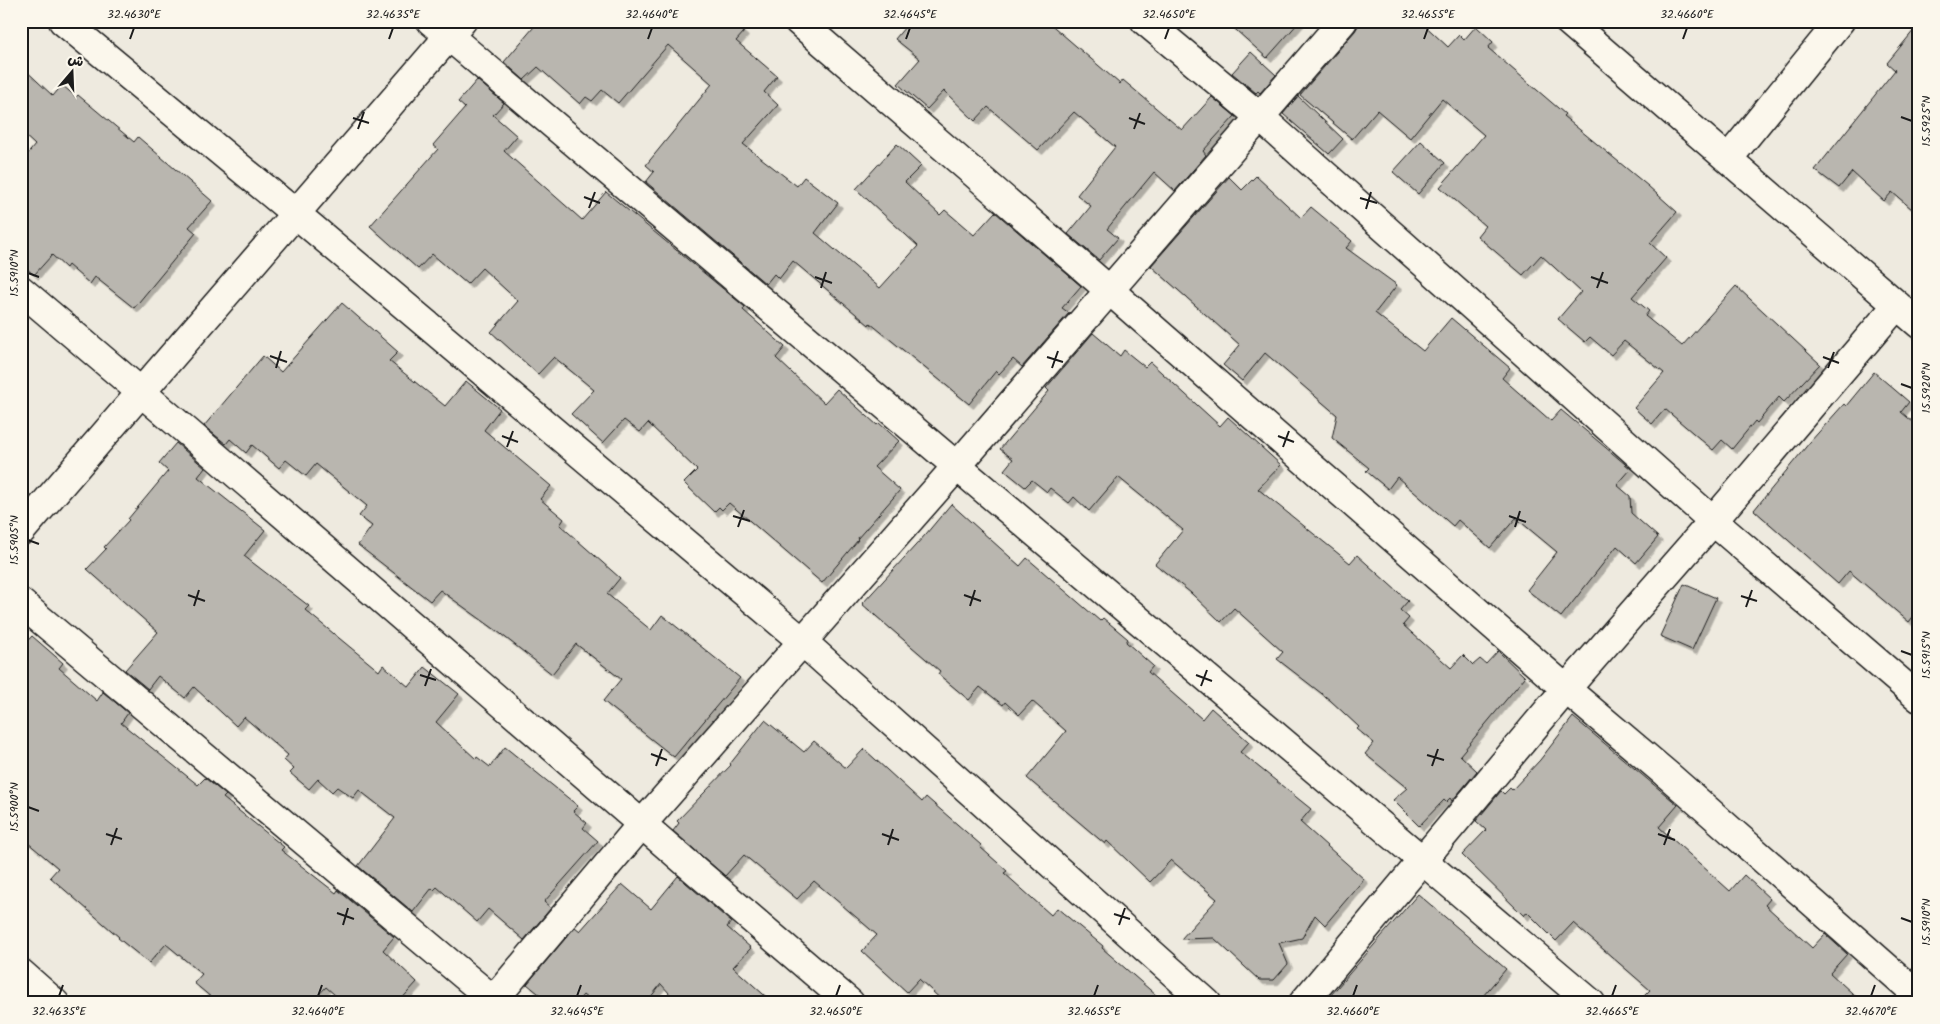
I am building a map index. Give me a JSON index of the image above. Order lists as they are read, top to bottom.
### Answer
{
  "north": "top",
  "coordinates": [
    "32.4630°E",
    "32.4635°E",
    "32.4640°E",
    "32.4645°E",
    "32.4650°E",
    "32.4655°E",
    "32.4660°E",
    "15.5925°N",
    "15.5910°N",
    "15.5920°N",
    "15.5905°N",
    "15.5915°N",
    "15.5900°N",
    "32.4665°E",
    "32.4670°E"
  ]
}
